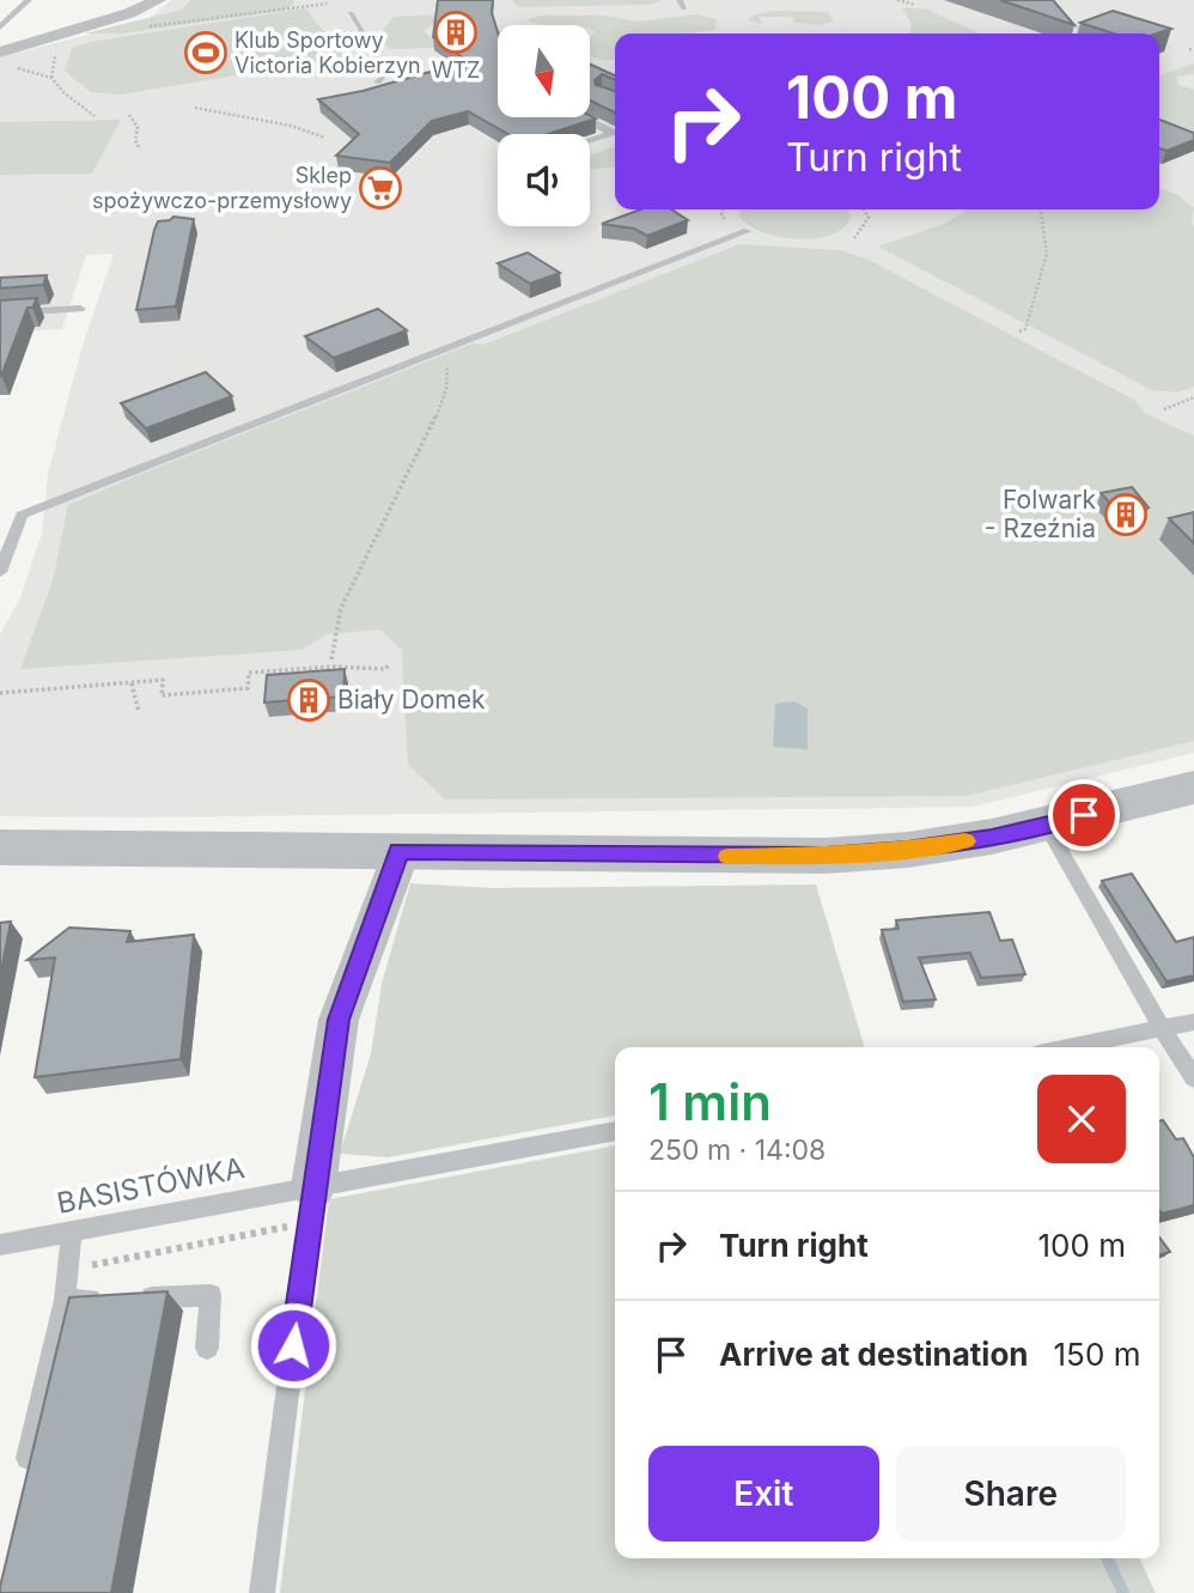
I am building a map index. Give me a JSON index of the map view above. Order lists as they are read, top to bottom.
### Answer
{
  "streets": {
    "lane": ["BASISTÓWKA"]
  },
  "places": {
    "building": ["WTZ", "Folwark - Rzeźnia", "Biały Domek"],
    "sports": ["Klub Sportowy Victoria Kobierzyn"],
    "supermarket": ["Sklep spożywczo-przemysłowy"]
  },
  "north": "bottom",
  "page": {
    "turn": ["100 m", "Turn right"],
    "heading": ["1 min", "250 m · 14:08"],
    "list": [
      {
        "name": "Turn right",
        "value": "100 m"
      },
      {
        "name": "Arrive at destination",
        "value": "150 m"
      }
    ],
    "buttons": ["Exit", "Share"]
  }
}
